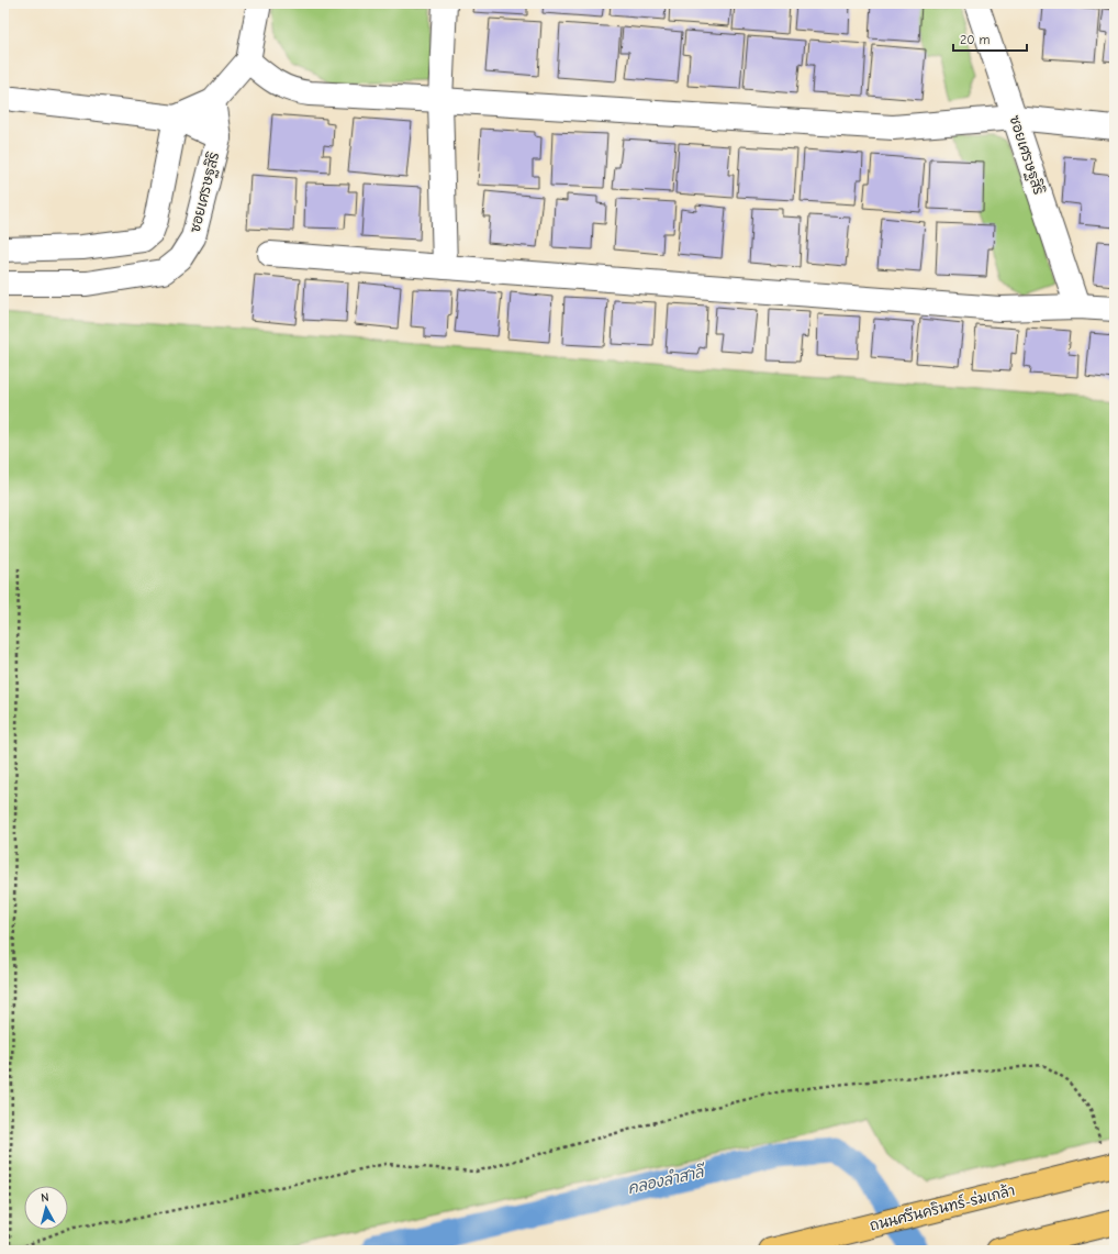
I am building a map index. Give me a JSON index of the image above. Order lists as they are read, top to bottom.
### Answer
{
  "streets": {
    "main road": ["ถนนศรีนครินทร์-ร่มเกล้า"],
    "street": ["ซอยเศรษฐสิริ"]
  },
  "water": ["คลองลำสาลี"],
  "scale_bar": "20 m",
  "north": "top"
}
